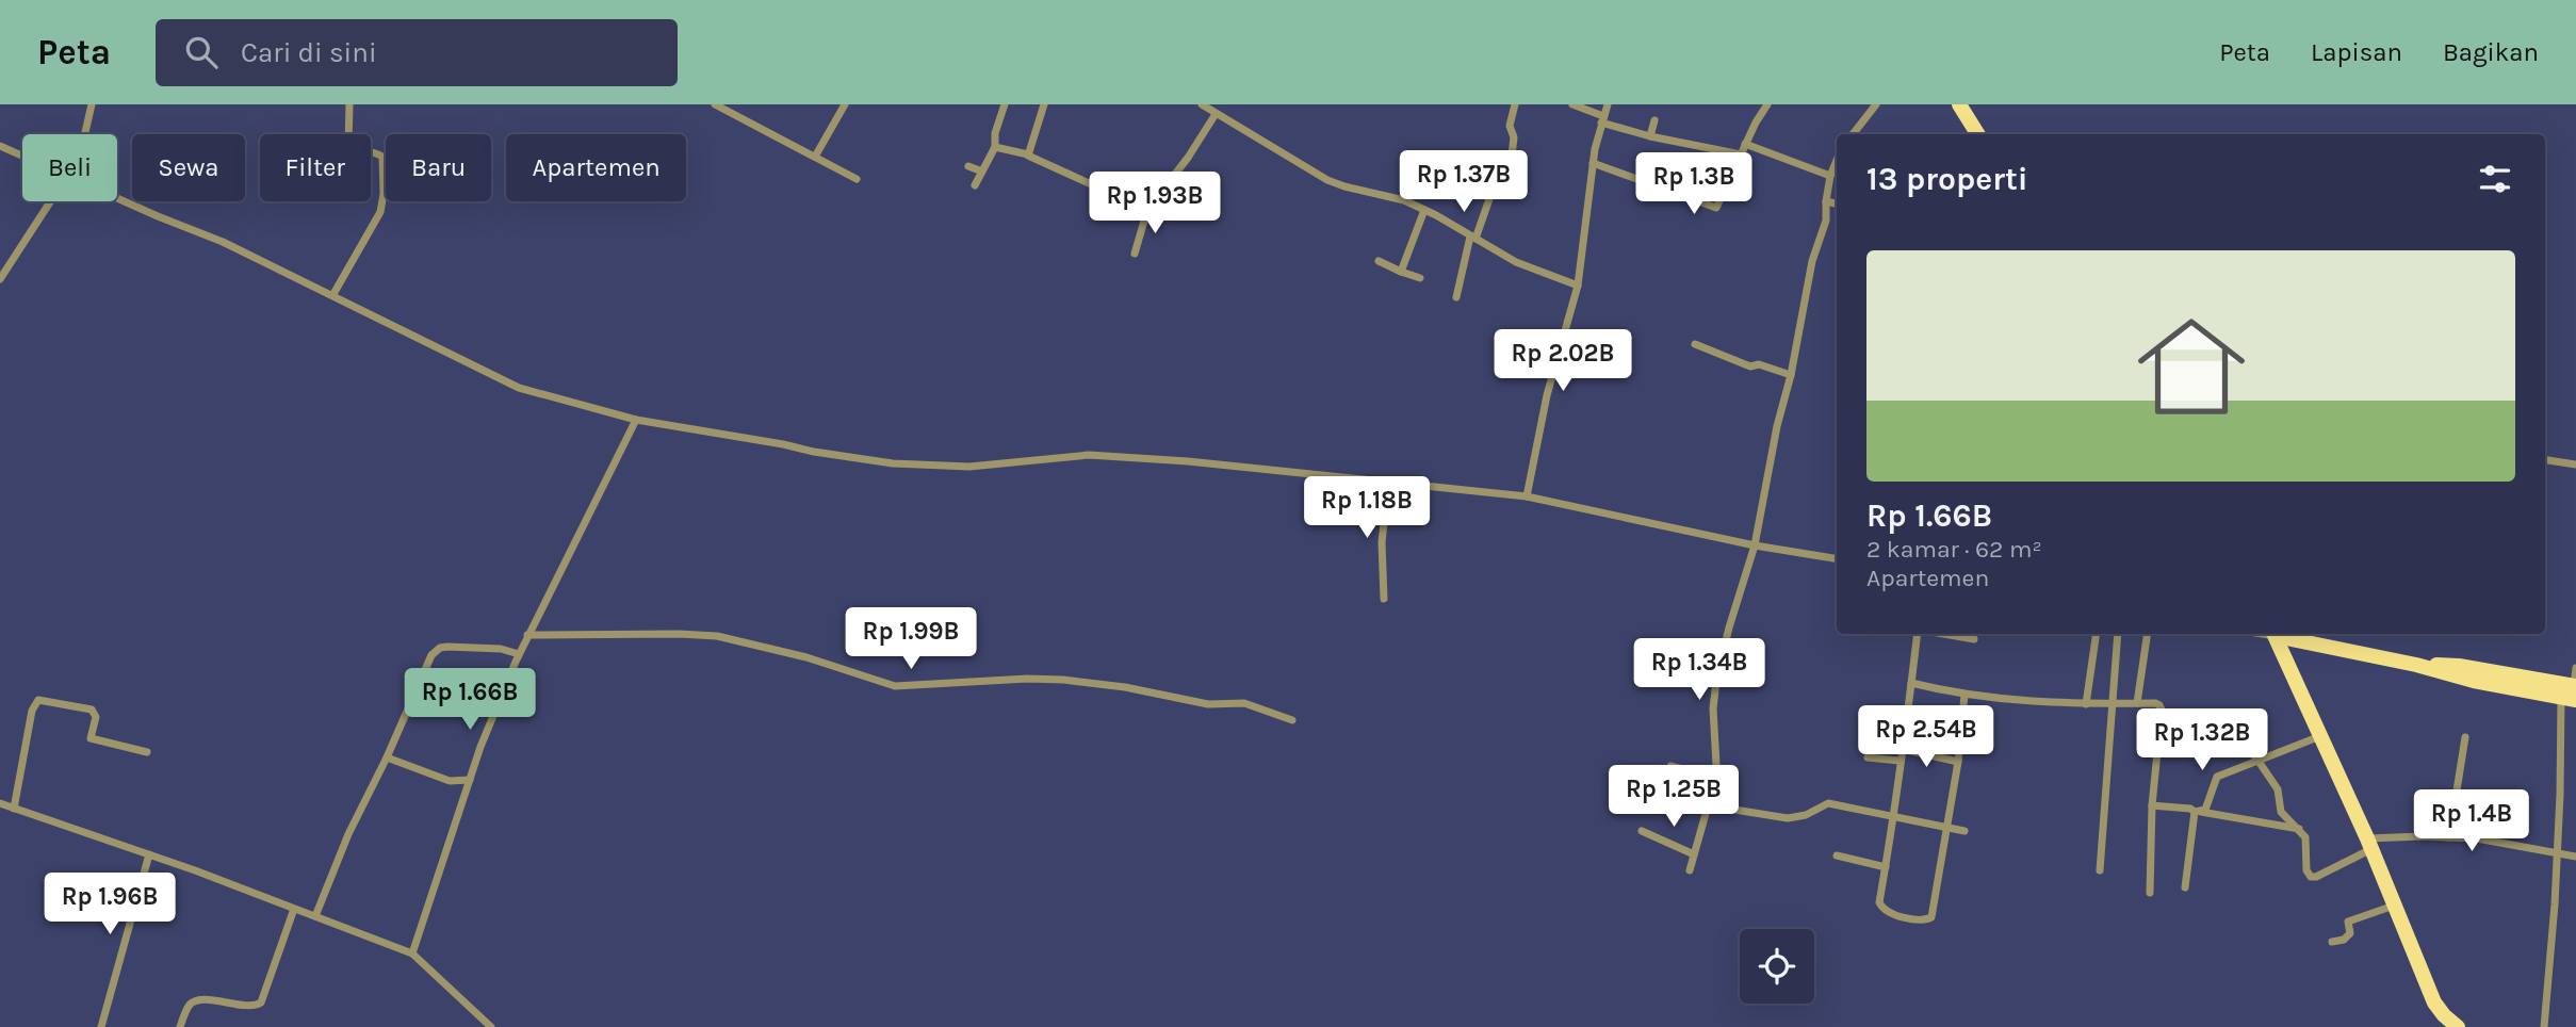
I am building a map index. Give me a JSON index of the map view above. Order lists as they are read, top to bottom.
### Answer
{
  "page": {
    "header": "Peta",
    "search": "Cari di sini",
    "nav": ["Peta", "Lapisan", "Bagikan"],
    "chip": [
      "Beli",
      "Sewa",
      "Filter",
      "Baru",
      "Apartemen"
    ],
    "heading": "13 properti",
    "price": [
      "Rp 1.37B",
      "Rp 1.3B",
      "Rp 1.93B",
      "Rp 2.02B",
      "Rp 1.18B",
      "Rp 1.99B",
      "Rp 1.34B",
      "Rp 1.66B",
      "Rp 2.54B",
      "Rp 1.32B",
      "Rp 1.25B",
      "Rp 1.4B",
      "Rp 1.96B"
    ],
    "list": [
      {
        "name": "Rp 1.66B",
        "note": "2 kamar · 62 m² · Apartemen"
      }
    ]
  }
}
